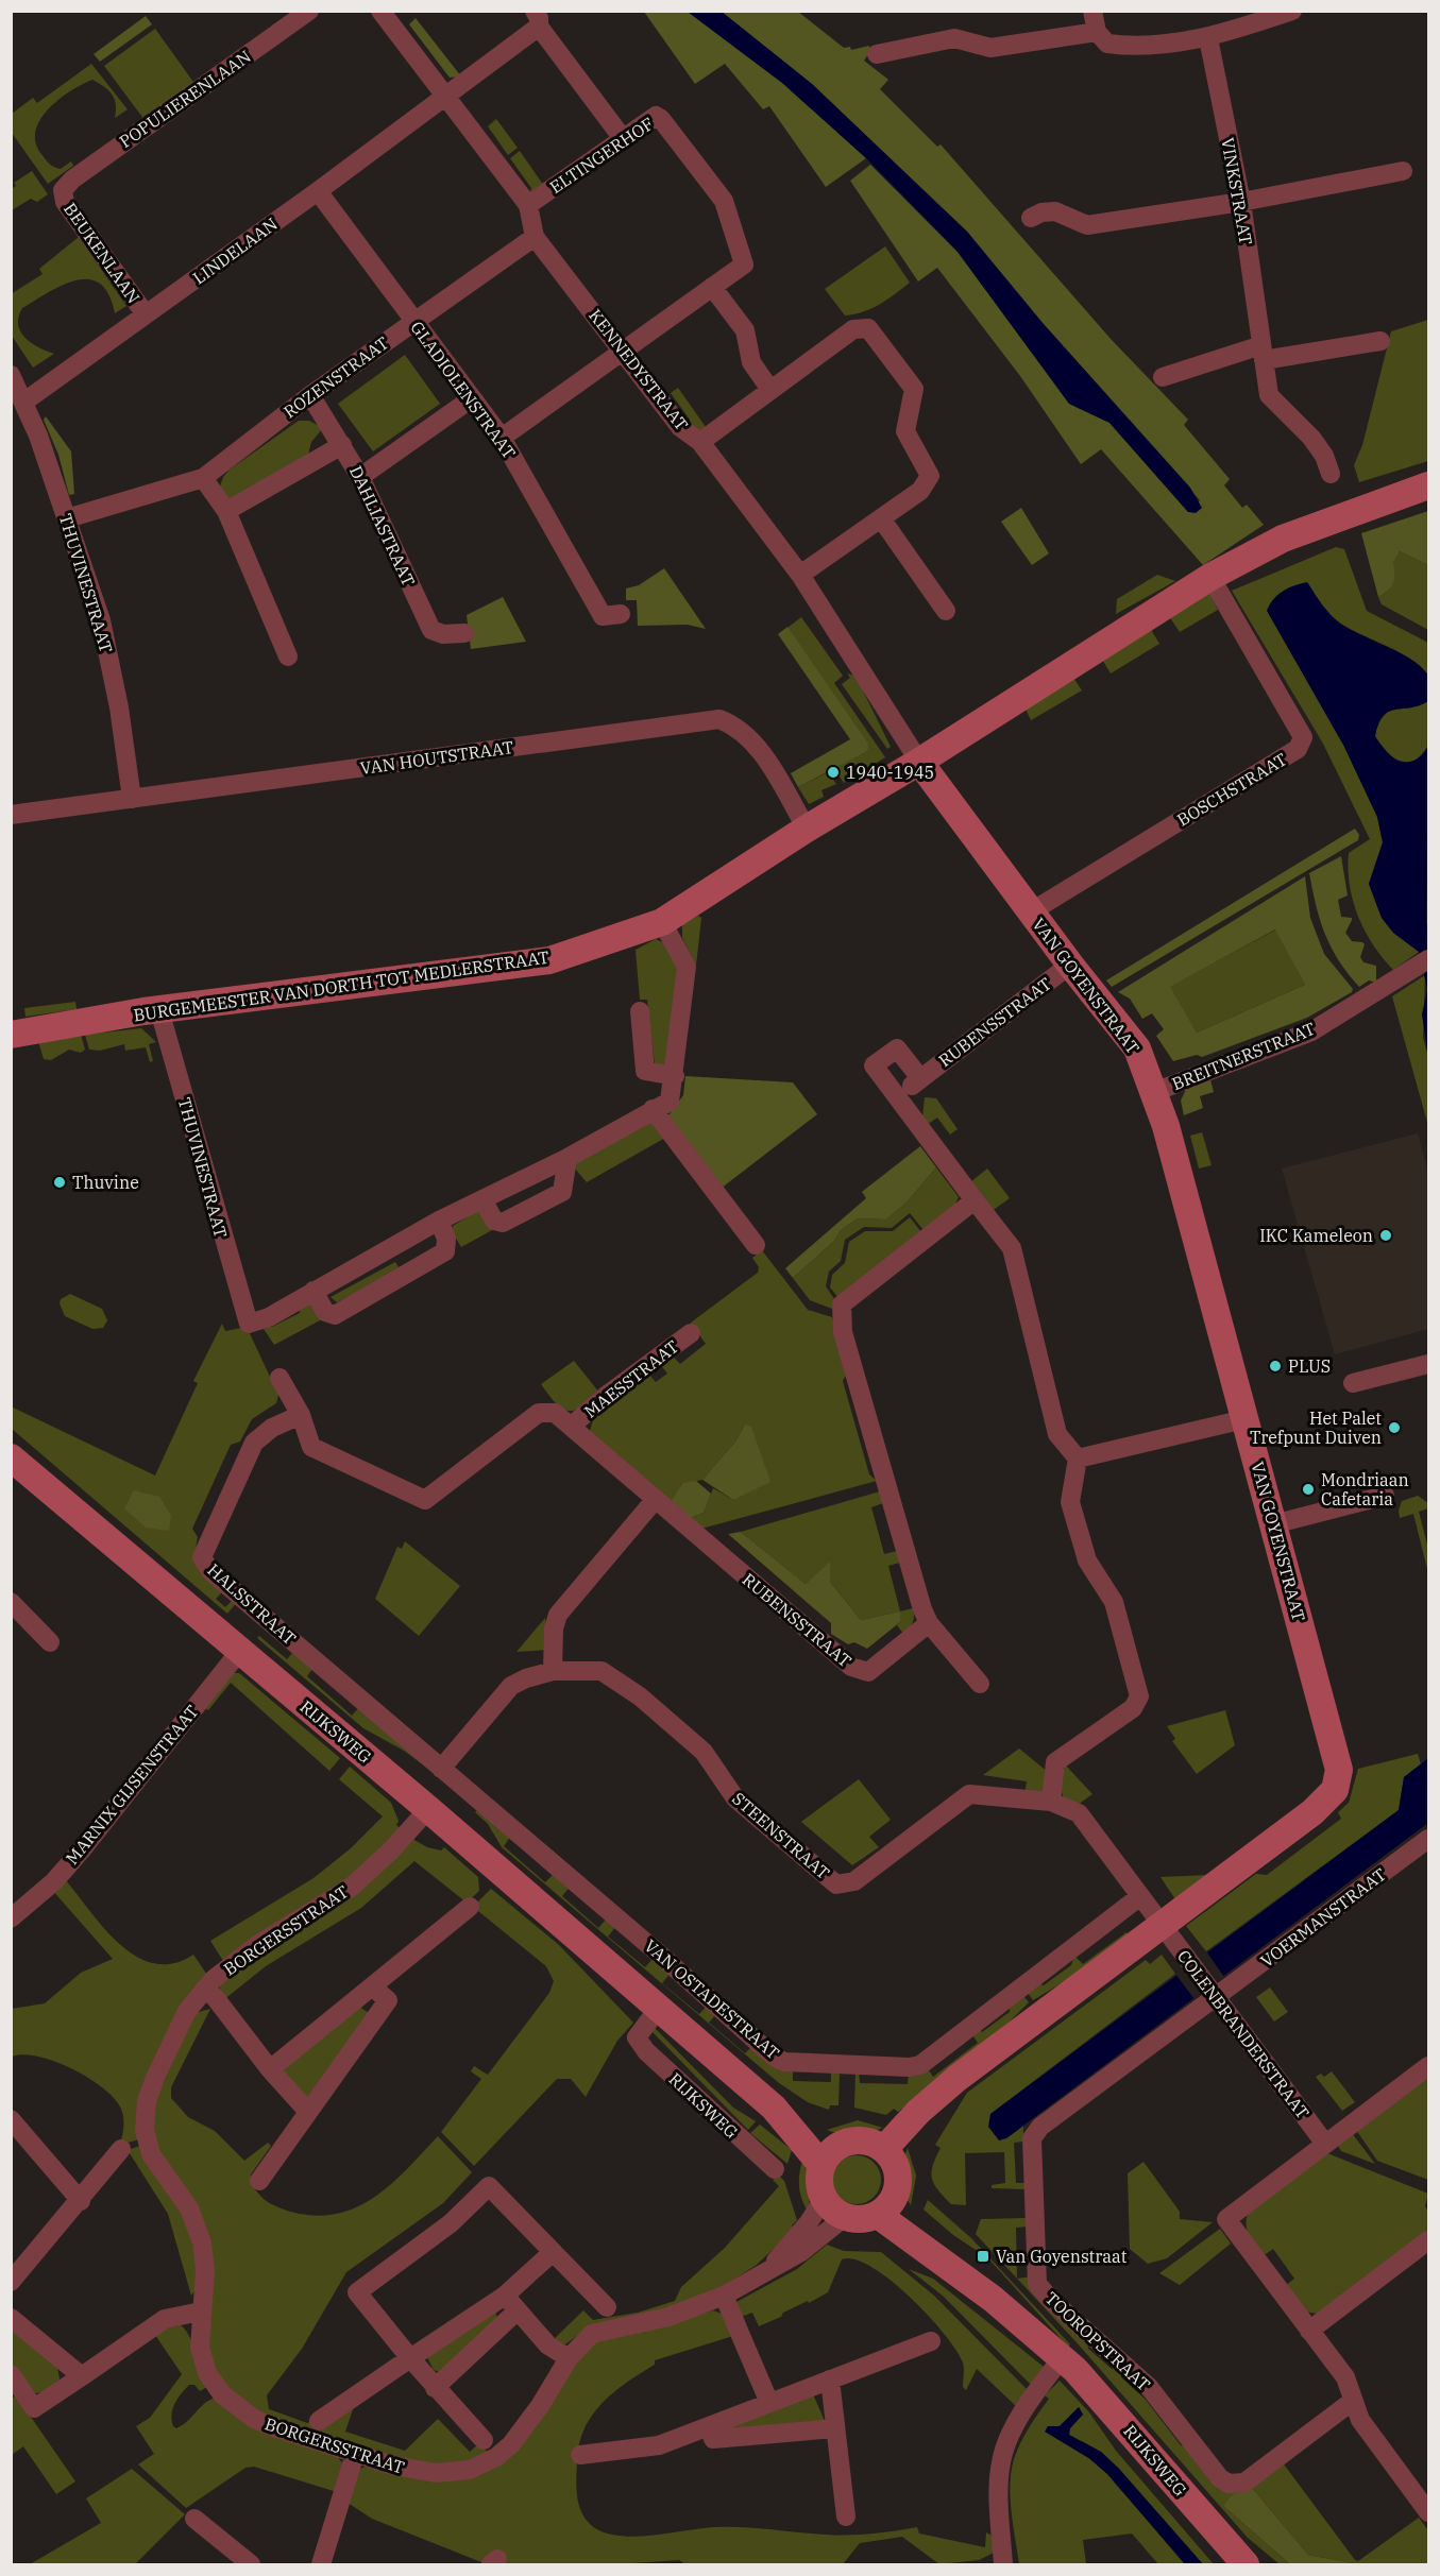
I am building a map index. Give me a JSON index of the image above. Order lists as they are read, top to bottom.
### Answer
{
  "streets": {
    "street": [
      "POPULIERENLAAN",
      "ELTINGERHOF",
      "VINKSTRAAT",
      "LINDELAAN",
      "BEUKENLAAN",
      "KENNEDYSTRAAT",
      "ROZENSTRAAT",
      "GLADIOLENSTRAAT",
      "DAHLIASTRAAT",
      "THUVINESTRAAT",
      "VAN HOUTSTRAAT",
      "BOSCHSTRAAT",
      "BURGEMEESTER VAN DORTH TOT MEDLERSTRAAT",
      "VAN GOYENSTRAAT",
      "RUBENSSTRAAT",
      "BREITNERSTRAAT",
      "MAESSTRAAT",
      "HALSSTRAAT",
      "RIJKSWEG",
      "MARNIX GIJSENSTRAAT",
      "STEENSTRAAT",
      "VOERMANSTRAAT",
      "BORGERSSTRAAT",
      "VAN OSTADESTRAAT",
      "COLENBRANDERSTRAAT",
      "TOOROPSTRAAT"
    ]
  },
  "crossings": [
    ["POPULIERENLAAN", "BEUKENLAAN"],
    ["ELTINGERHOF", "LINDELAAN"],
    ["ELTINGERHOF", "KENNEDYSTRAAT"],
    ["ELTINGERHOF", "GLADIOLENSTRAAT"],
    ["LINDELAAN", "BEUKENLAAN"],
    ["LINDELAAN", "KENNEDYSTRAAT"],
    ["LINDELAAN", "GLADIOLENSTRAAT"],
    ["LINDELAAN", "THUVINESTRAAT"],
    ["KENNEDYSTRAAT", "ROZENSTRAAT"],
    ["KENNEDYSTRAAT", "BURGEMEESTER VAN DORTH TOT MEDLERSTRAAT"],
    ["KENNEDYSTRAAT", "VAN GOYENSTRAAT"],
    ["ROZENSTRAAT", "GLADIOLENSTRAAT"],
    ["ROZENSTRAAT", "DAHLIASTRAAT"],
    ["ROZENSTRAAT", "THUVINESTRAAT"],
    ["THUVINESTRAAT", "VAN HOUTSTRAAT"],
    ["THUVINESTRAAT", "BURGEMEESTER VAN DORTH TOT MEDLERSTRAAT"],
    ["VAN HOUTSTRAAT", "BURGEMEESTER VAN DORTH TOT MEDLERSTRAAT"],
    ["BOSCHSTRAAT", "BURGEMEESTER VAN DORTH TOT MEDLERSTRAAT"],
    ["BOSCHSTRAAT", "VAN GOYENSTRAAT"],
    ["BURGEMEESTER VAN DORTH TOT MEDLERSTRAAT", "VAN GOYENSTRAAT"],
    ["VAN GOYENSTRAAT", "RUBENSSTRAAT"],
    ["VAN GOYENSTRAAT", "BREITNERSTRAAT"],
    ["VAN GOYENSTRAAT", "RIJKSWEG"],
    ["VAN GOYENSTRAAT", "STEENSTRAAT"],
    ["VAN GOYENSTRAAT", "BORGERSSTRAAT"],
    ["VAN GOYENSTRAAT", "COLENBRANDERSTRAAT"],
    ["RUBENSSTRAAT", "MAESSTRAAT"],
    ["RUBENSSTRAAT", "HALSSTRAAT"],
    ["HALSSTRAAT", "STEENSTRAAT"],
    ["HALSSTRAAT", "VAN OSTADESTRAAT"],
    ["RIJKSWEG", "MARNIX GIJSENSTRAAT"],
    ["RIJKSWEG", "BORGERSSTRAAT"],
    ["STEENSTRAAT", "VAN OSTADESTRAAT"],
    ["STEENSTRAAT", "COLENBRANDERSTRAAT"],
    ["VOERMANSTRAAT", "COLENBRANDERSTRAAT"],
    ["VOERMANSTRAAT", "TOOROPSTRAAT"],
    ["COLENBRANDERSTRAAT", "TOOROPSTRAAT"]
  ],
  "places": {
    "other": [
      "1940-1945",
      "Thuvine",
      "IKC Kameleon",
      "PLUS",
      "Het Palet Trefpunt Duiven",
      "Mondriaan Cafetaria"
    ],
    "transit": ["Van Goyenstraat"]
  }
}
